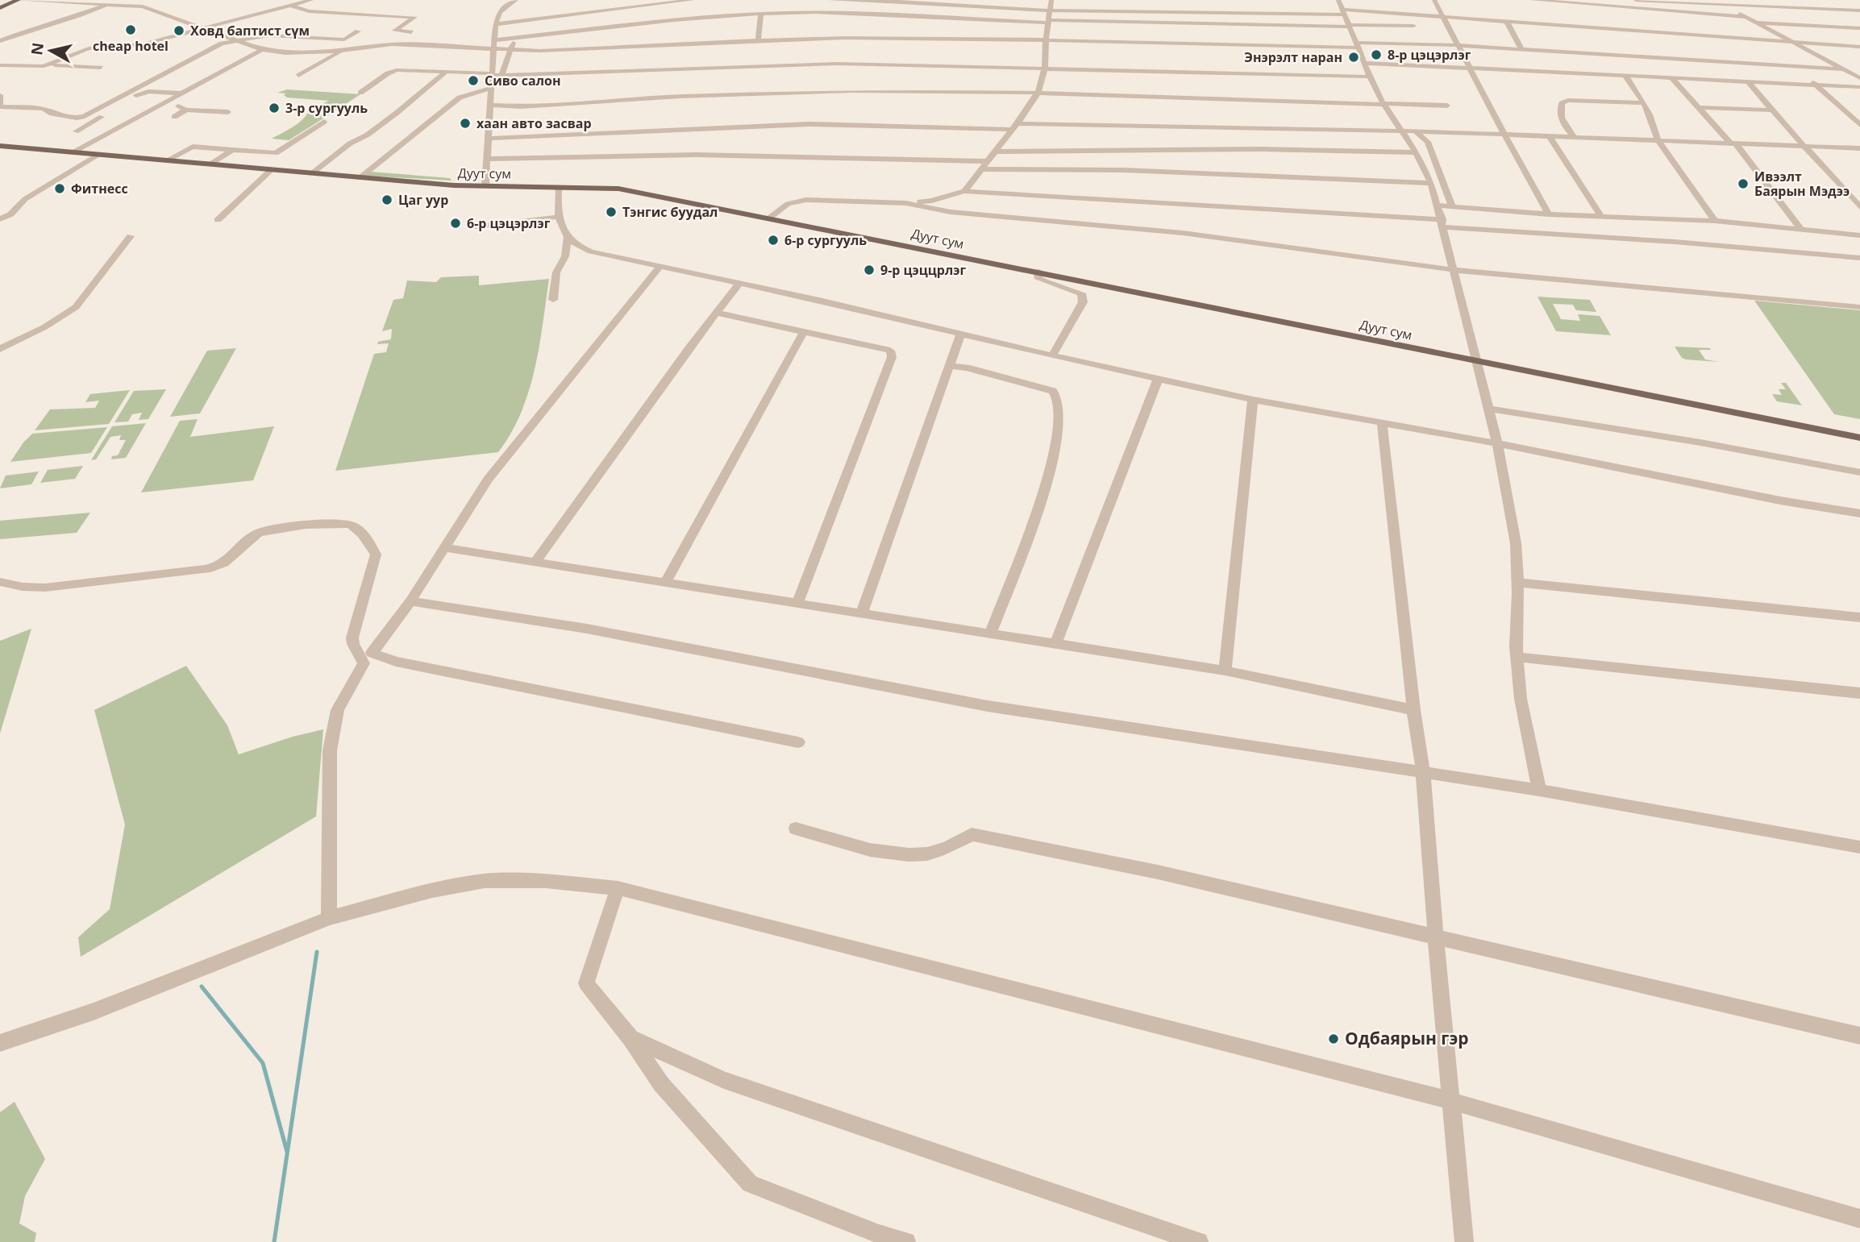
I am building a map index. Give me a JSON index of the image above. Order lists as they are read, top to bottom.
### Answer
{
  "streets": {
    "main road": ["Дуут сум"]
  },
  "places": [
    "cheap hotel",
    "Ховд баптист сүм",
    "8-р цэцэрлэг",
    "Энэрэлт наран",
    "Сиво салон",
    "3-р сургууль",
    "хаан авто засвар",
    "Ивээлт Баярын Мэдээ",
    "Фитнесс",
    "Цаг уур",
    "Тэнгис буудал",
    "6-р цэцэрлэг",
    "6-р сургууль",
    "9-р цэццрлэг",
    "Одбаярын гэр"
  ],
  "north": "left"
}
